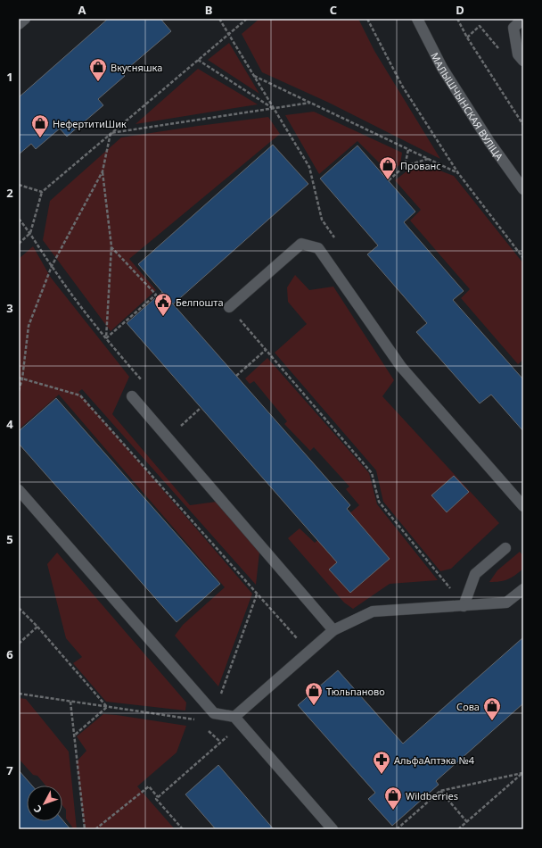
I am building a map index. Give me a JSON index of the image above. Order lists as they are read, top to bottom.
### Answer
{
  "streets": {
    "street": ["МАЛЫШЧЫНСКАЯ ВУЛІЦА"]
  },
  "places": {
    "shop": [
      "Вкусняшка",
      "НефертитиШик",
      "Прованс",
      "Тюльпаново",
      "Сова",
      "Wildberries"
    ],
    "public building": ["Белпошта"],
    "pharmacy": ["АльфаАптэка №4"]
  },
  "north": "bottom left",
  "grid": {
    "columns": [
      "A",
      "B",
      "C",
      "D"
    ],
    "rows": [
      "1",
      "2",
      "3",
      "4",
      "5",
      "6",
      "7"
    ]
  }
}
